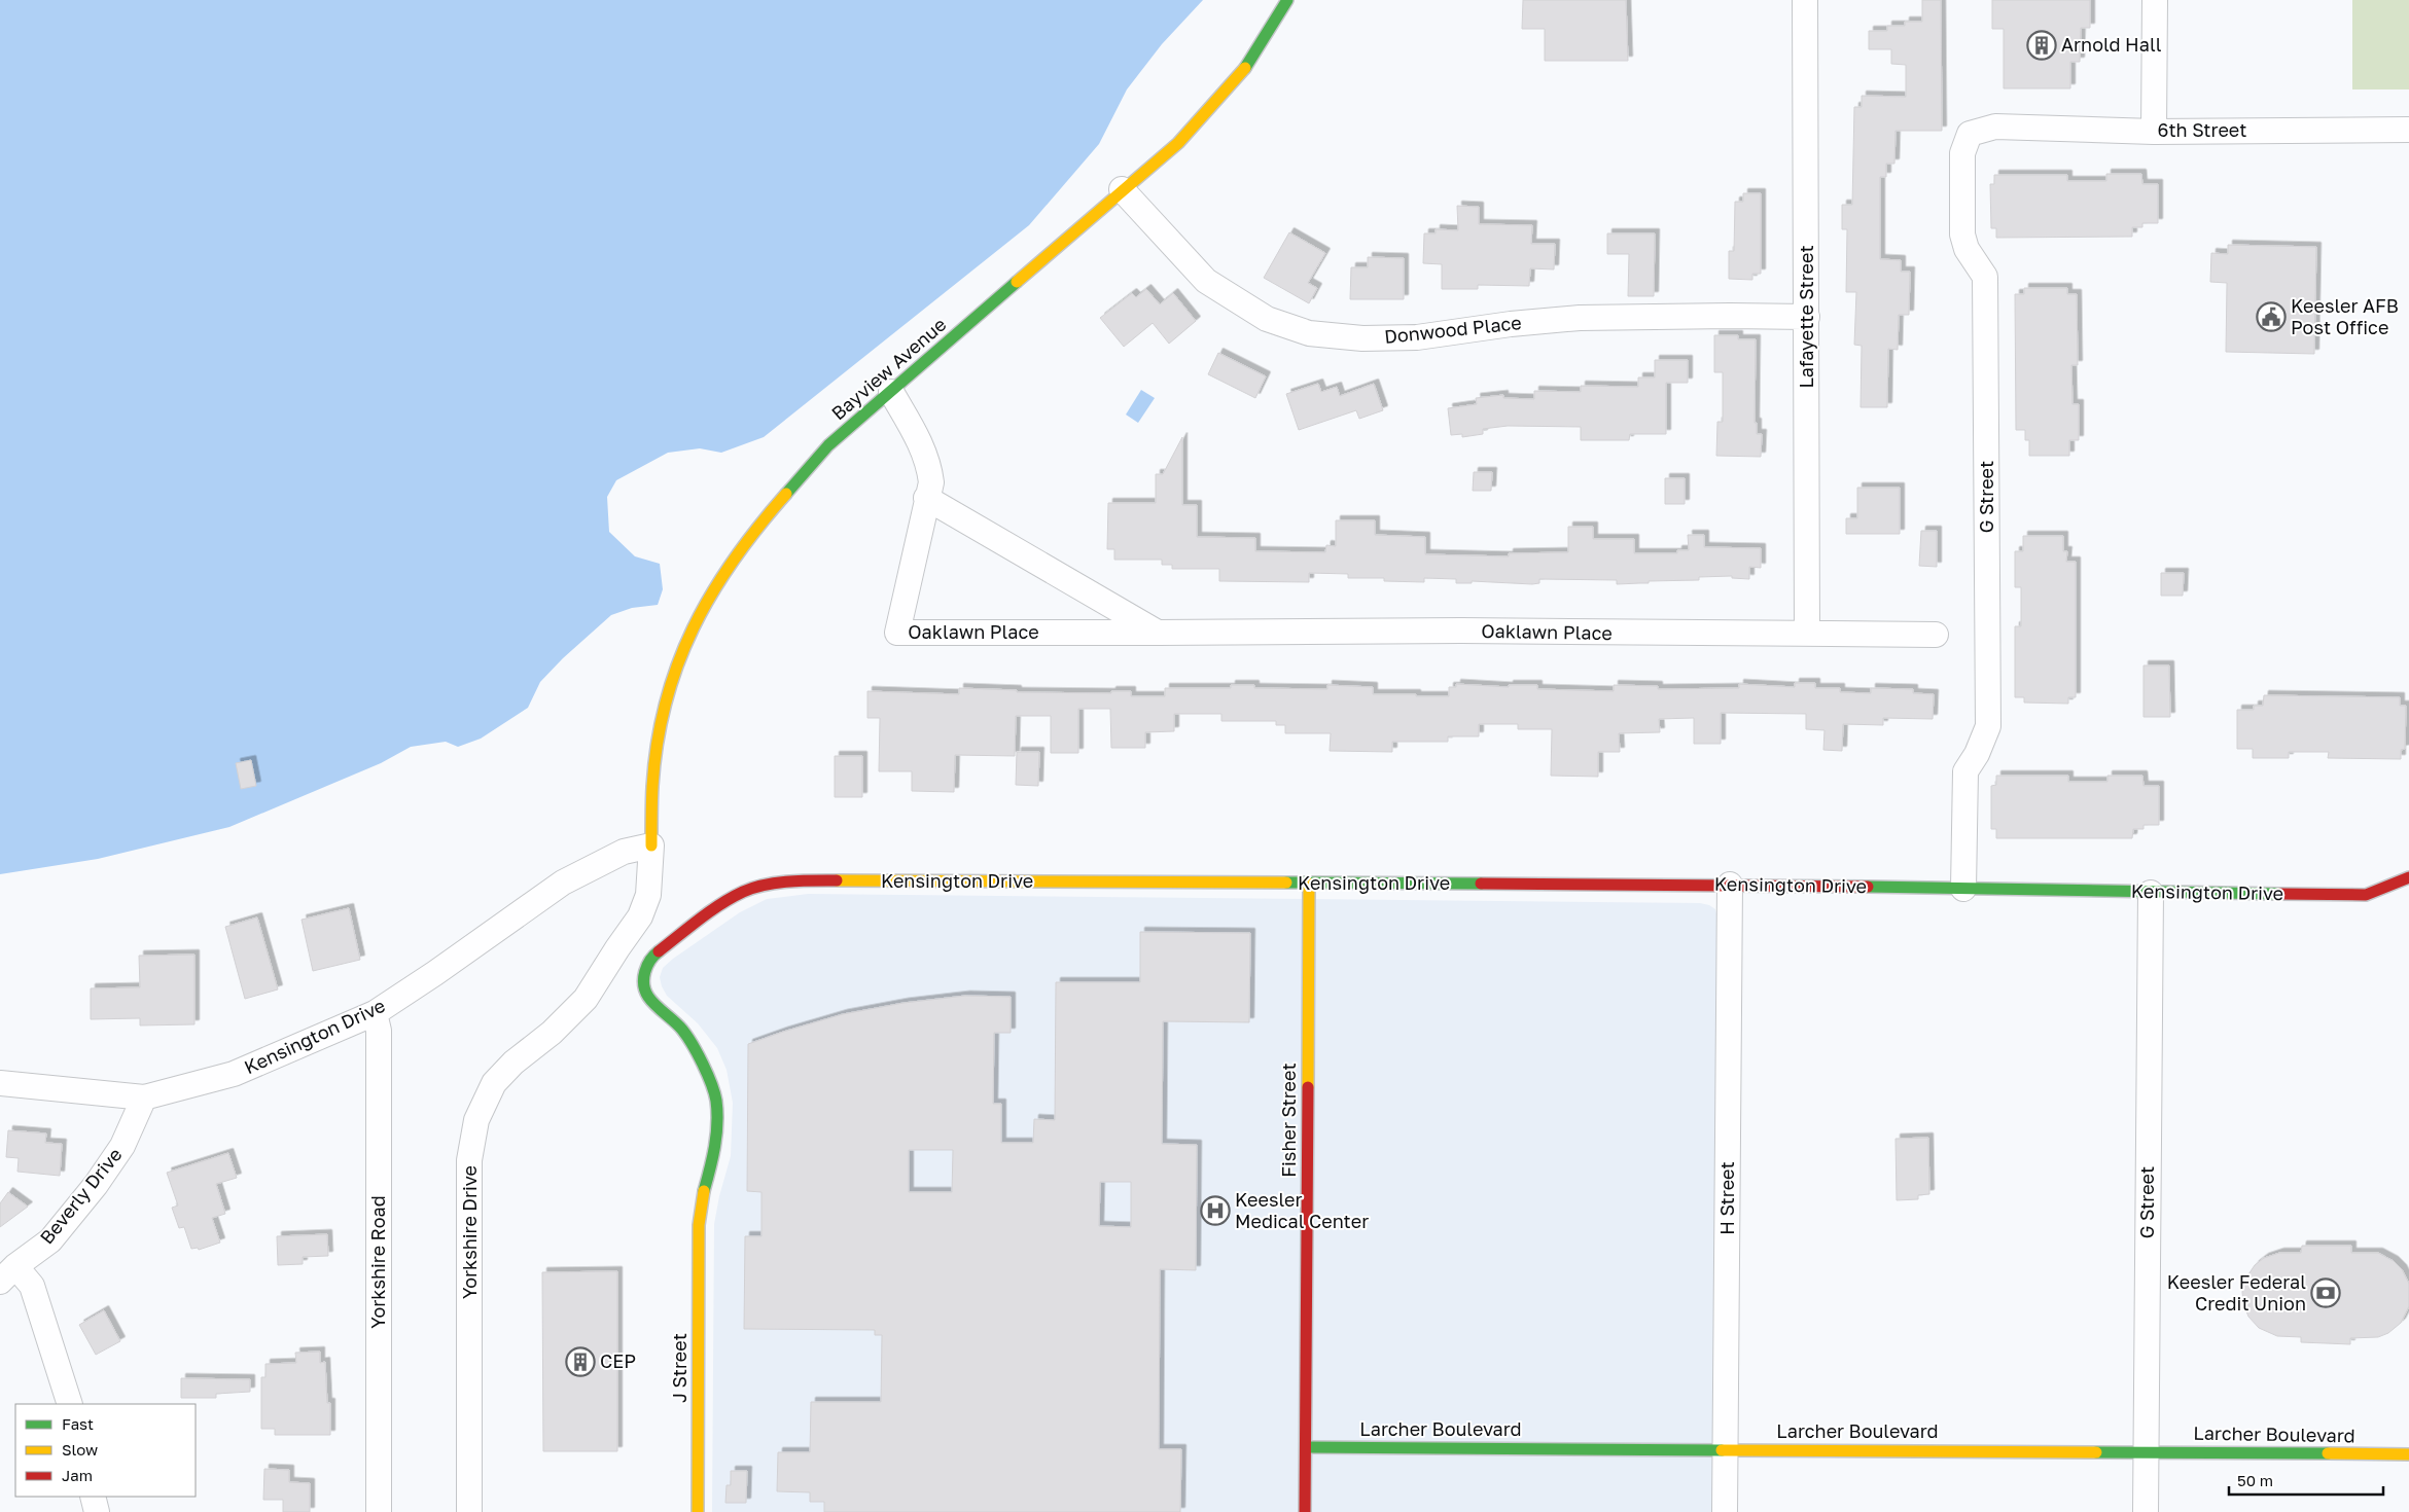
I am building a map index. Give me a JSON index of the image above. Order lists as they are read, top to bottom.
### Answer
{
  "streets": {
    "street": [
      "6th Street",
      "Lafayette Street",
      "Donwood Place",
      "Bayview Avenue",
      "G Street",
      "Oaklawn Place",
      "Kensington Drive",
      "Fisher Street",
      "Beverly Drive",
      "H Street",
      "Yorkshire Drive",
      "Yorkshire Road",
      "J Street",
      "Larcher Boulevard"
    ]
  },
  "crossings": [
    ["6th Street", "G Street"],
    ["Lafayette Street", "Donwood Place"],
    ["Lafayette Street", "Oaklawn Place"],
    ["Donwood Place", "Bayview Avenue"],
    ["Bayview Avenue", "Oaklawn Place"],
    ["Bayview Avenue", "Kensington Drive"],
    ["Bayview Avenue", "Yorkshire Drive"],
    ["G Street", "Kensington Drive"],
    ["G Street", "Larcher Boulevard"],
    ["Kensington Drive", "Fisher Street"],
    ["Kensington Drive", "Beverly Drive"],
    ["Kensington Drive", "H Street"],
    ["Kensington Drive", "Yorkshire Drive"],
    ["Kensington Drive", "Yorkshire Road"],
    ["Kensington Drive", "J Street"],
    ["Fisher Street", "Larcher Boulevard"],
    ["H Street", "Larcher Boulevard"]
  ],
  "places": {
    "building": ["Arnold Hall", "CEP"],
    "public building": ["Keesler AFB Post Office"],
    "hospital": ["Keesler Medical Center"],
    "bank": ["Keesler Federal Credit Union"]
  },
  "legend": ["Fast", "Slow", "Jam"],
  "scale_bar": "50 m"
}
